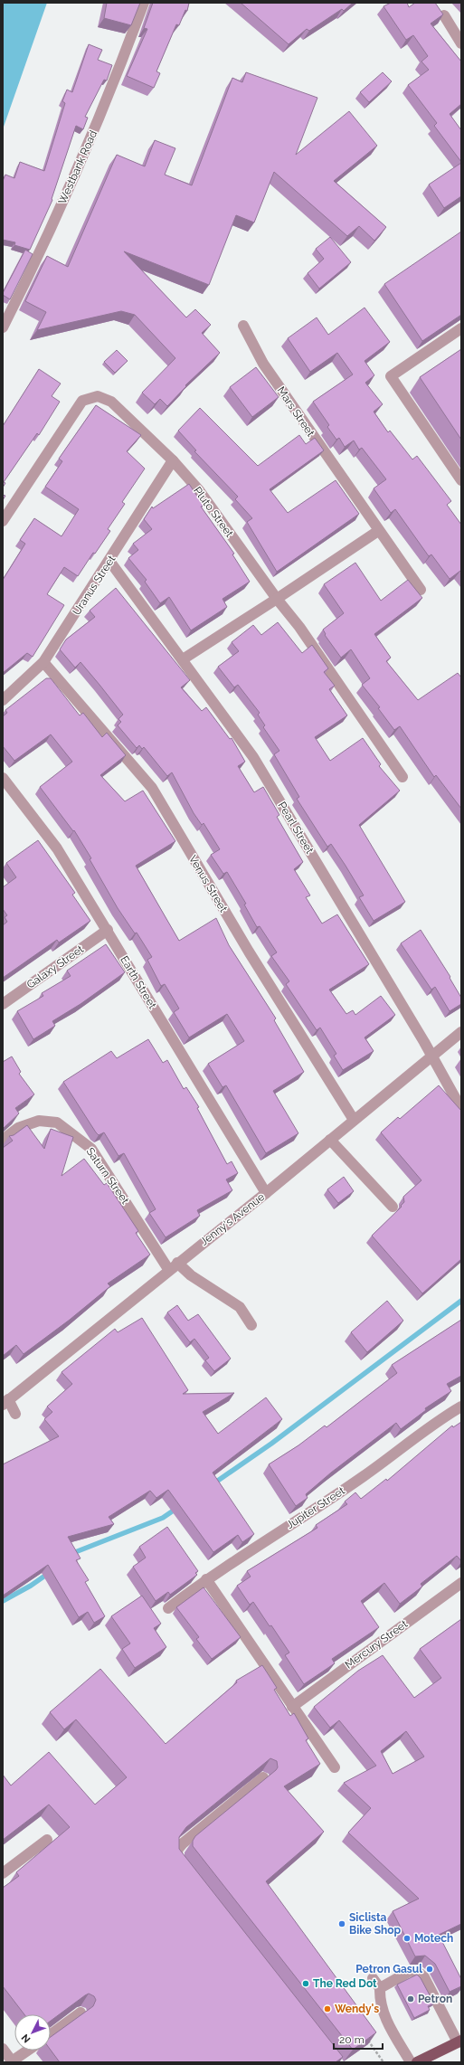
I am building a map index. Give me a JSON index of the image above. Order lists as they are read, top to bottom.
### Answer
{
  "streets": {
    "street": [
      "Westbank Road",
      "Mars Street",
      "Pluto Street",
      "Uranus Street",
      "Pearl Street",
      "Venus Street",
      "Galaxy Street",
      "Earth Street",
      "Saturn Street",
      "Jenny's Avenue",
      "Jupiter Street",
      "Mercury Street"
    ]
  },
  "crossings": [
    ["Pluto Street", "Uranus Street"],
    ["Uranus Street", "Pearl Street"],
    ["Uranus Street", "Venus Street"],
    ["Pearl Street", "Jenny's Avenue"],
    ["Venus Street", "Jenny's Avenue"],
    ["Galaxy Street", "Earth Street"],
    ["Earth Street", "Jenny's Avenue"],
    ["Saturn Street", "Jenny's Avenue"]
  ],
  "places": [
    "Siclista Bike Shop",
    "Motech",
    "Petron Gasul",
    "The Red Dot",
    "Petron",
    "Wendy's"
  ],
  "scale_bar": "20 m",
  "north": "bottom left"
}
